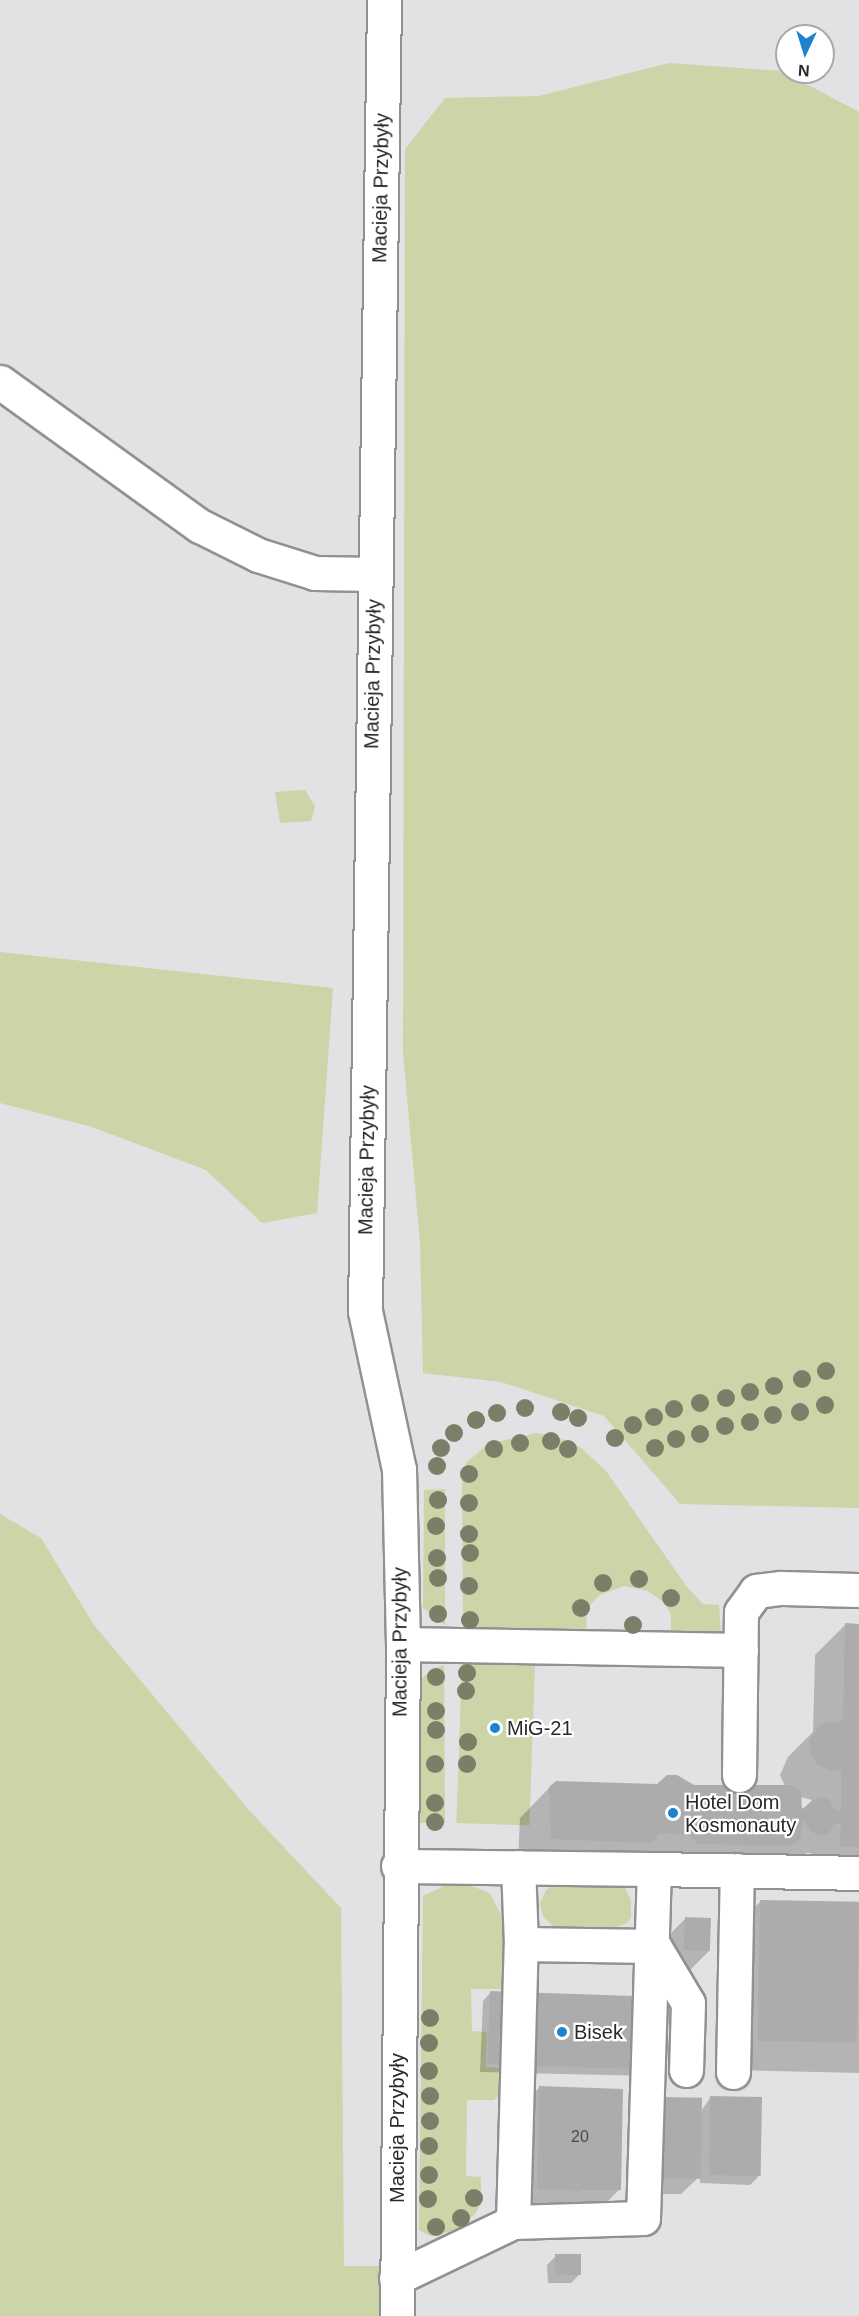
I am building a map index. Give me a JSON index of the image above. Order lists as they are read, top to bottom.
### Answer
{
  "streets": {
    "street": ["Macieja Przybyły"]
  },
  "places": ["MiG-21", "Hotel Dom Kosmonauty", "Bisek"],
  "house_numbers": ["20"],
  "north": "bottom"
}
